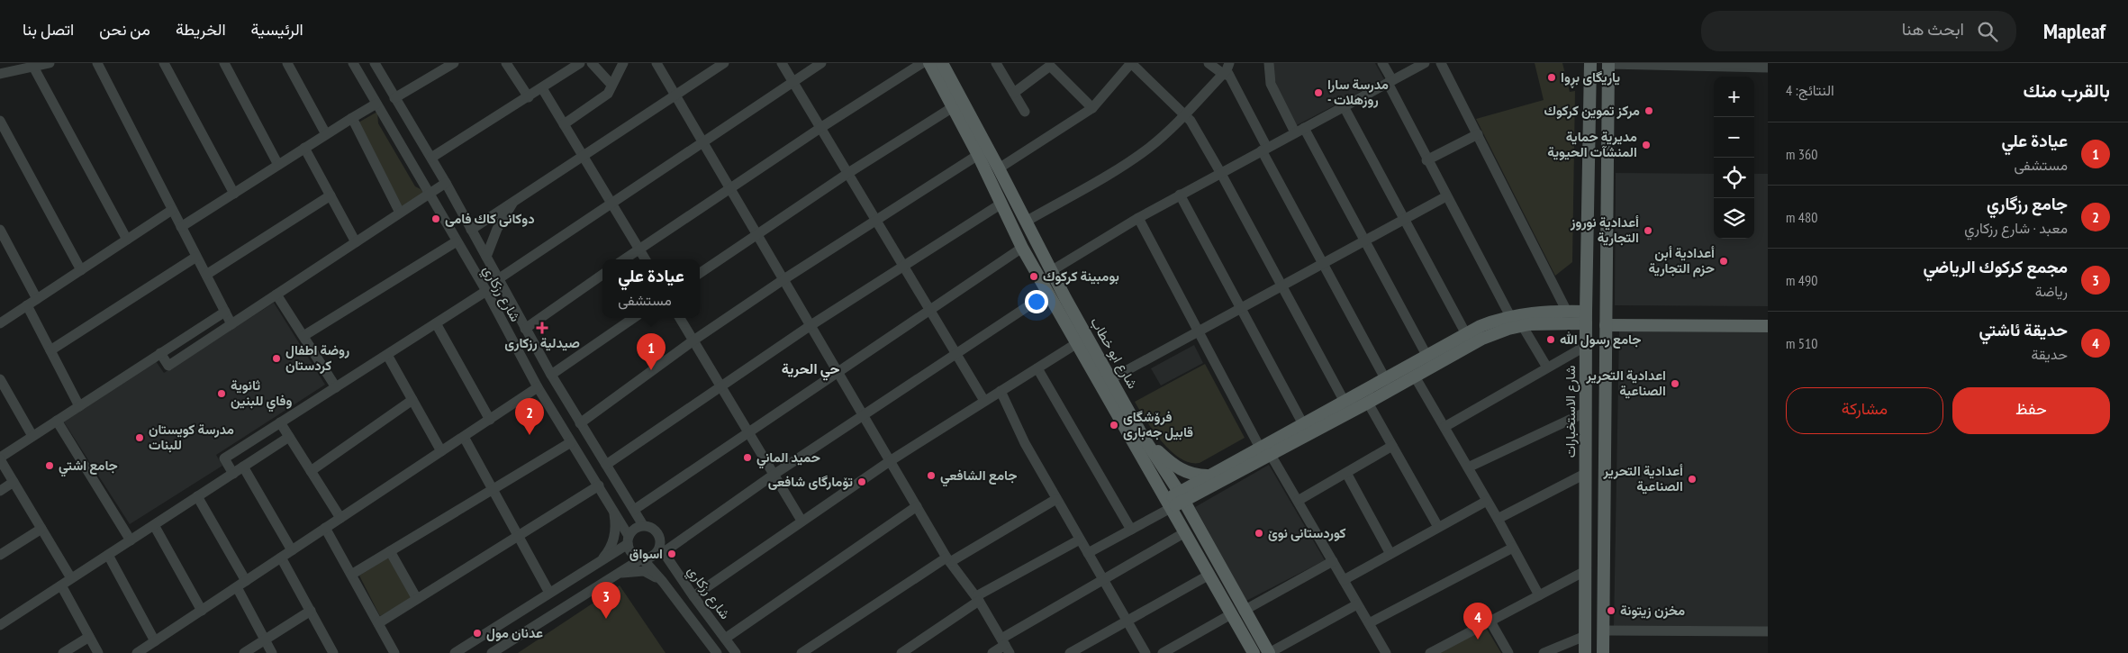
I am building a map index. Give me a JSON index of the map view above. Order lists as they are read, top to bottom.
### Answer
{
  "streets": {
    "main road": ["شارع ابو خطاب", "شارع الاستخبارات"],
    "street": ["شارع رزكاري"]
  },
  "districts": ["حي الحرية"],
  "places": {
    "other": [
      "یاریگای بڕوا",
      "مدرسة سارا - روزهلات",
      "مركز تموين كركوك",
      "مديرية حماية المنشآت الحيوية",
      "دوكانى كاك فامى",
      "أعدادية نوروز التجارية",
      "أعدادية أبن حزم التجارية",
      "بومبينة كركوك",
      "جامع رسول الله",
      "روضة اطفال كردستان",
      "اعدادية التحرير الصناعية",
      "ثانوية وفاي للبنين",
      "فرۆشگای قابیل جەباری",
      "مدرسة كويستان للبنات",
      "حميد الماني",
      "جامع اشتي",
      "جامع الشافعي",
      "أعدادية التحرير الصناعية",
      "تۆمارگاى شافعى",
      "کوردستانی نوێ",
      "اسواق",
      "مخزن زيتونة",
      "عدنان مول"
    ],
    "health": ["صيدلية رزكارى"]
  },
  "page": {
    "header": "Mapleaf",
    "search": "ابحث هنا",
    "nav": [
      "الرئيسية",
      "الخريطة",
      "من نحن",
      "اتصل بنا"
    ],
    "heading": ["بالقرب منك", "النتائج: 4"],
    "map_buttons": ["+", "−"],
    "list": [
      {
        "mark": "1",
        "name": "عيادة علي",
        "note": "مستشفى",
        "value": "360 m"
      },
      {
        "mark": "2",
        "name": "جامع رزگاري",
        "note": "معبد · شارع رزكاري",
        "value": "480 m"
      },
      {
        "mark": "3",
        "name": "مجمع كركوك الرياضي",
        "note": "رياضة",
        "value": "490 m"
      },
      {
        "mark": "4",
        "name": "حديقة ئاشتي",
        "note": "حديقة",
        "value": "510 m"
      }
    ],
    "popup": ["عيادة علي", "مستشفى"],
    "pins": [
      "1",
      "2",
      "3",
      "4"
    ],
    "buttons": ["حفظ", "مشاركة"]
  }
}
